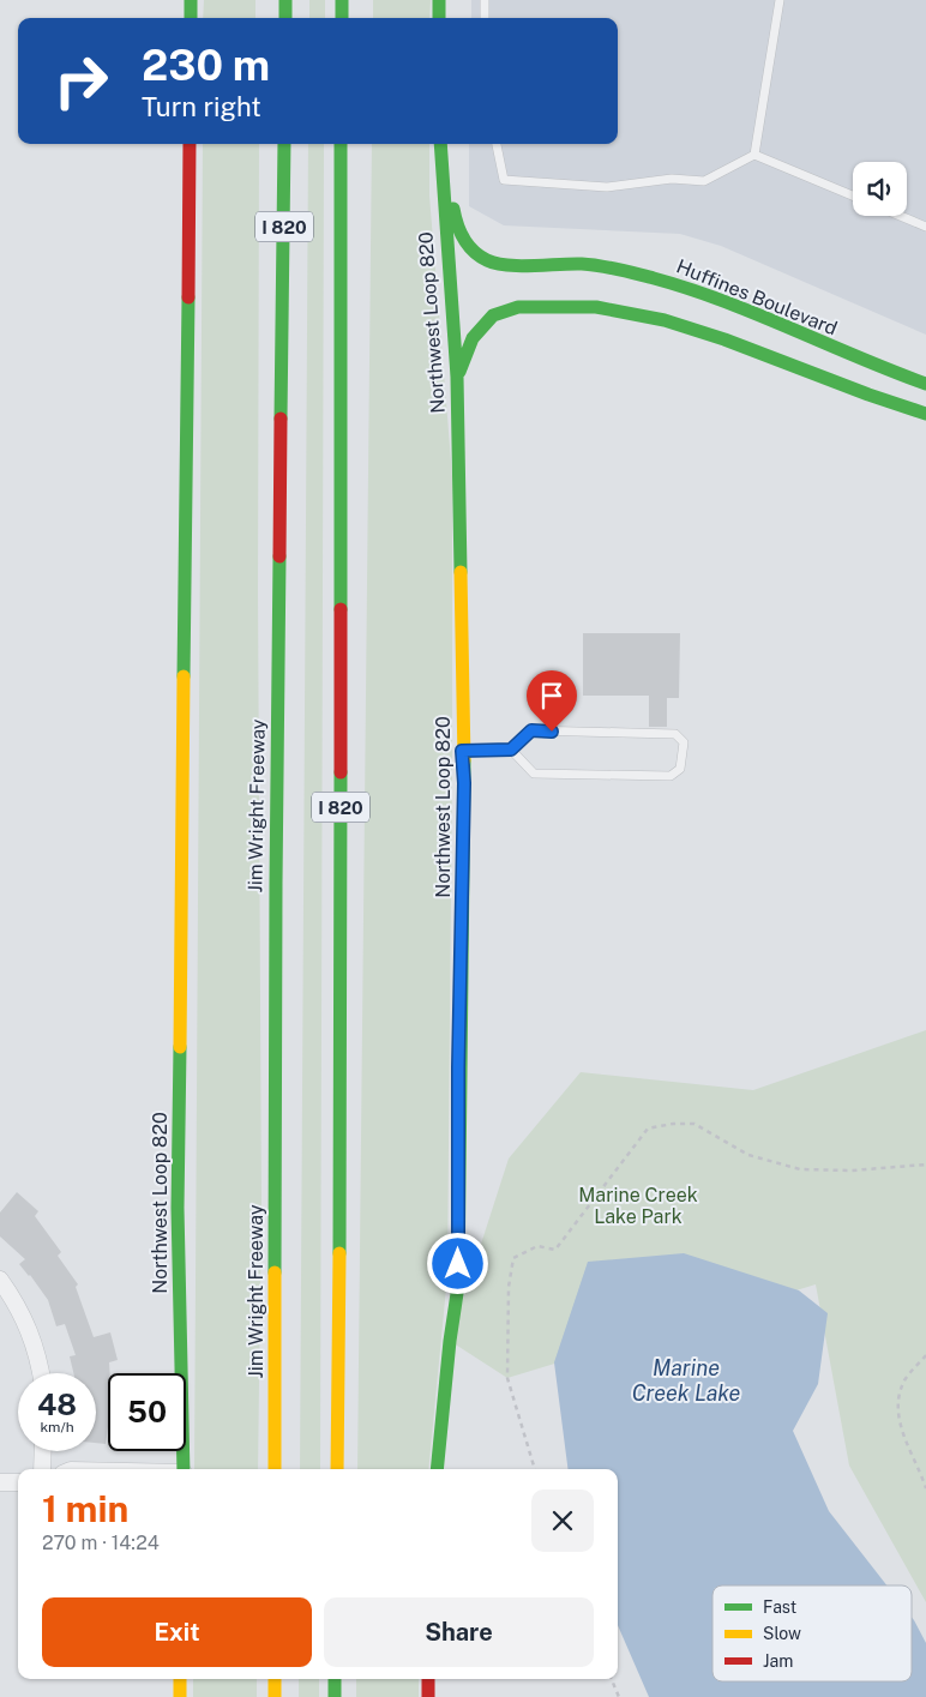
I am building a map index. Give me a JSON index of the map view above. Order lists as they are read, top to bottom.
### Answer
{
  "streets": {
    "main road": [
      "I 820",
      "Huffines Boulevard",
      "Northwest Loop 820",
      "Jim Wright Freeway"
    ]
  },
  "crossings": [
    ["Huffines Boulevard", "Northwest Loop 820"]
  ],
  "water": ["Marine Creek Lake"],
  "parks": ["Marine Creek Lake Park"],
  "legend": ["Fast", "Slow", "Jam"],
  "page": {
    "turn": ["230 m", "Turn right"],
    "speed": "48 km/h",
    "limit": "50",
    "heading": ["1 min", "270 m · 14:24"],
    "buttons": ["Exit", "Share"]
  }
}
